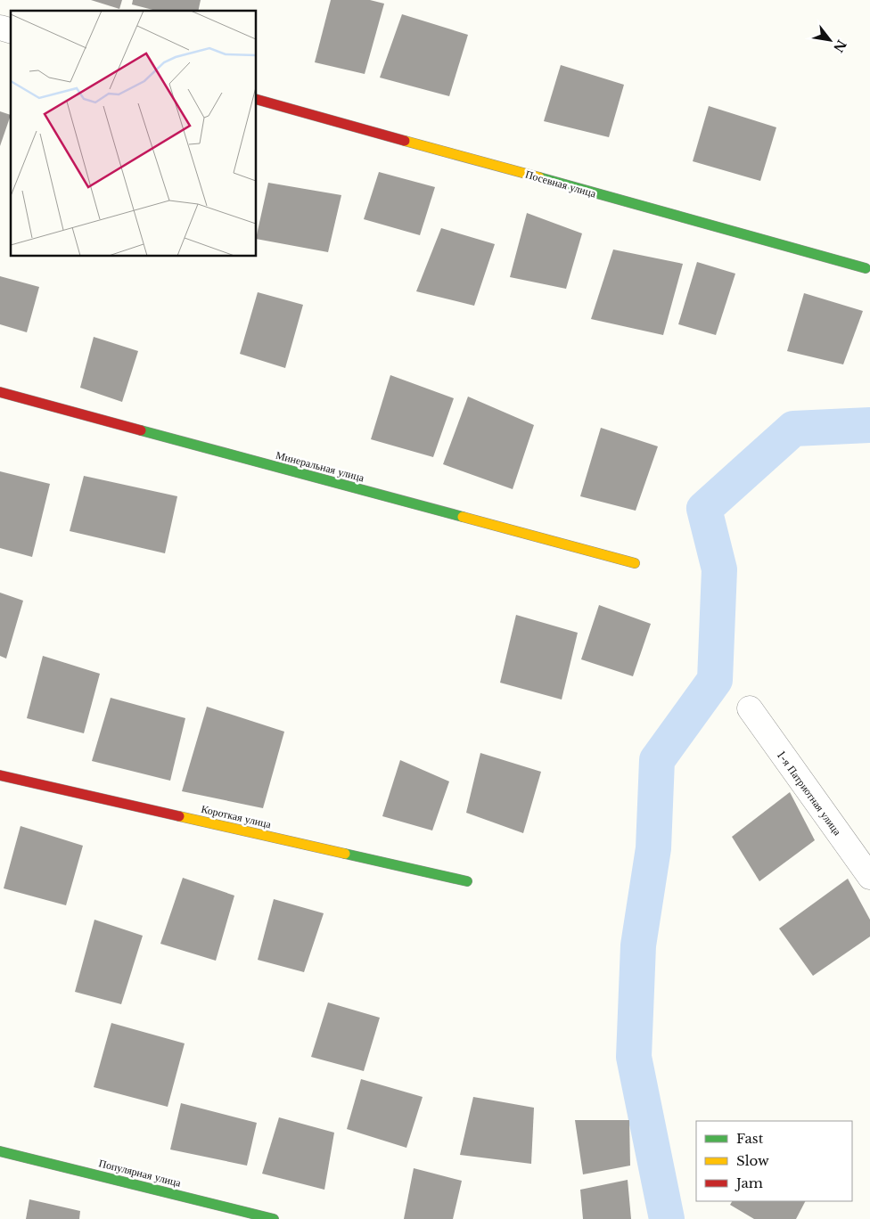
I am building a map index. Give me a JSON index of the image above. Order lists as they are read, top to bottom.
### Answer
{
  "streets": {
    "street": [
      "Посевная улица",
      "Минеральная улица",
      "1-я Патриотная улица",
      "Короткая улица",
      "Популярная улица"
    ]
  },
  "legend": ["Fast", "Slow", "Jam"],
  "north": "bottom right"
}
